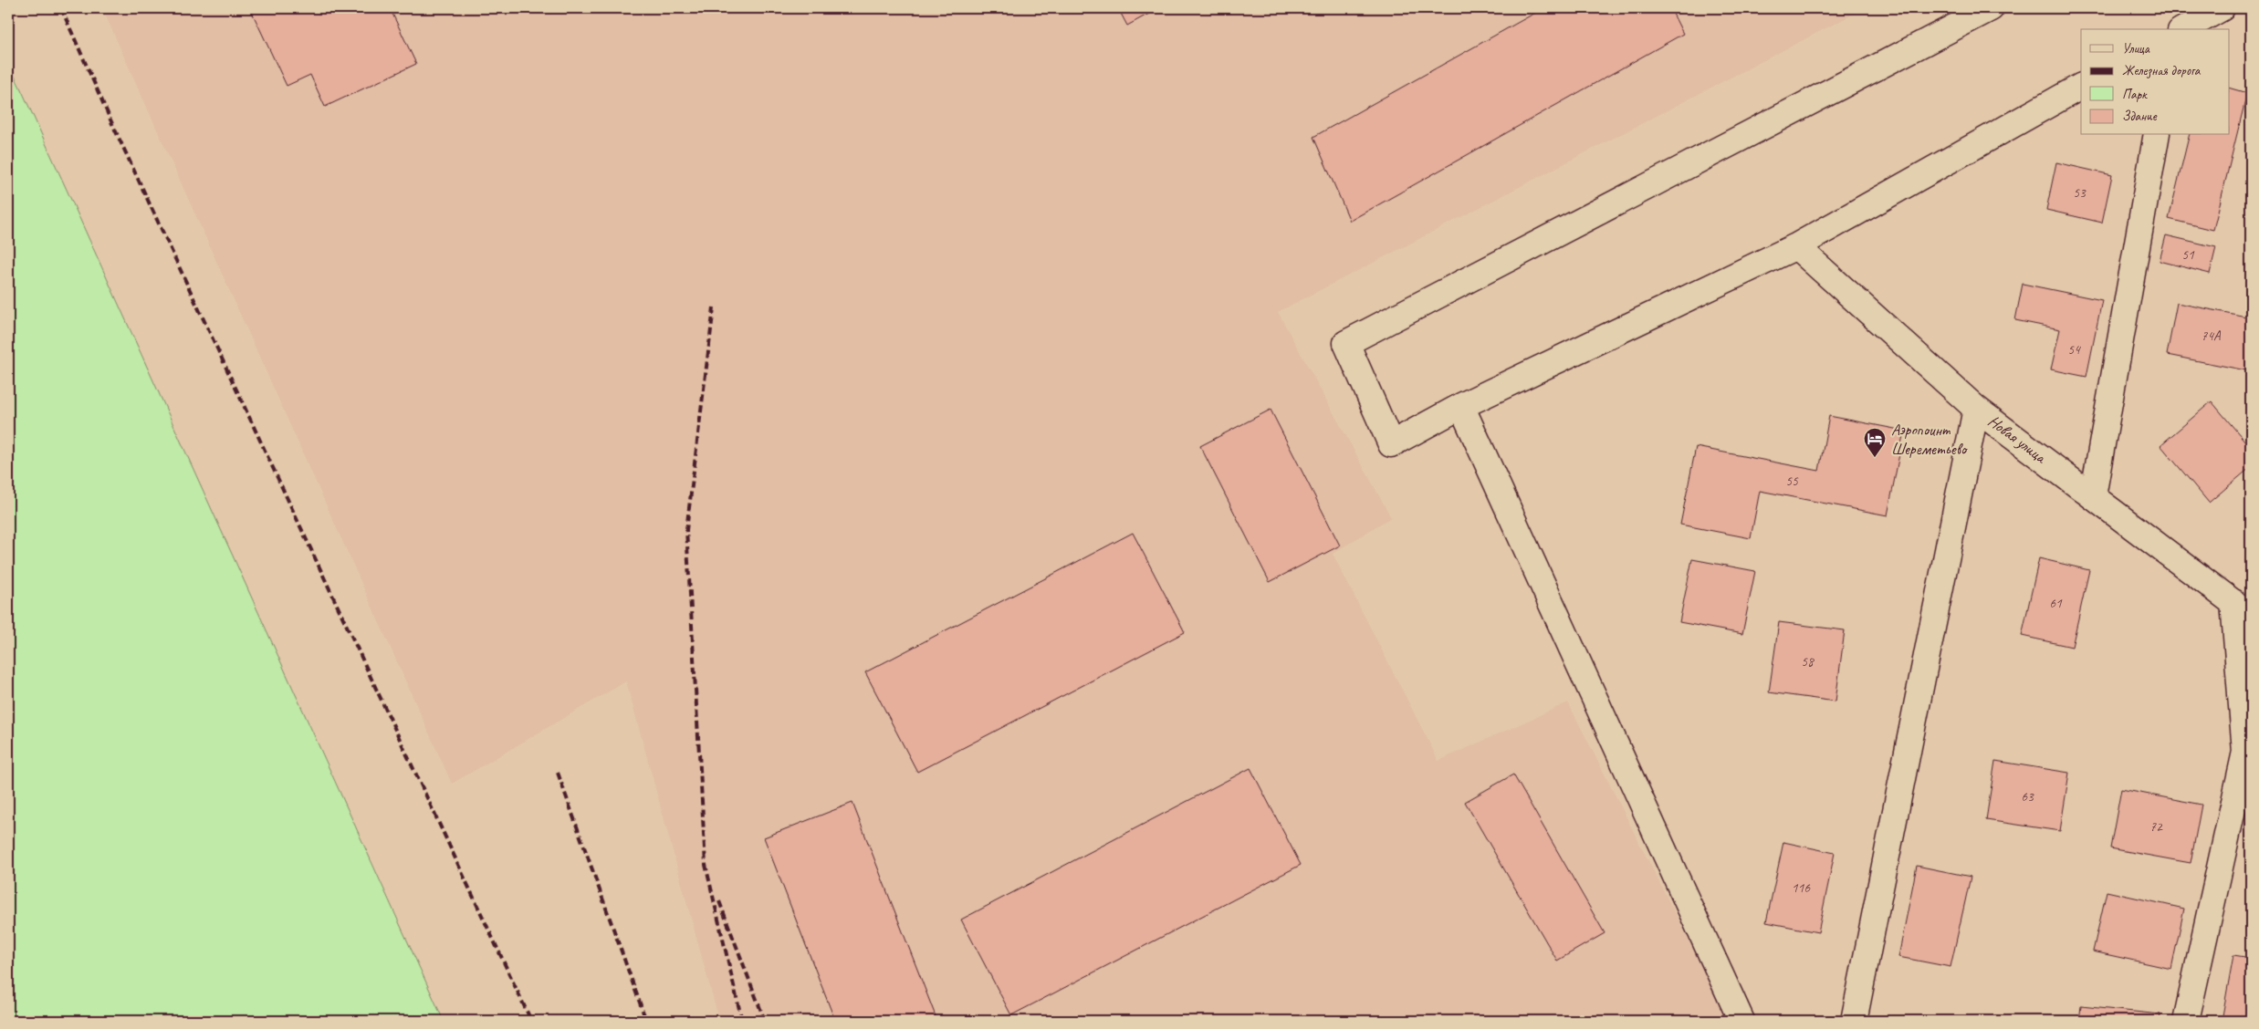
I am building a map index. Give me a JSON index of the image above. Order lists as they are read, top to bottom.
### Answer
{
  "streets": {
    "street": ["Новая улица"]
  },
  "places": {
    "hotel": ["Аэропоинт Шереметьево"]
  },
  "house_numbers": [
    "53",
    "51",
    "74А",
    "54",
    "55",
    "61",
    "58",
    "63",
    "72",
    "116"
  ],
  "legend": [
    "Улица",
    "Железная дорога",
    "Парк",
    "Здание"
  ]
}
